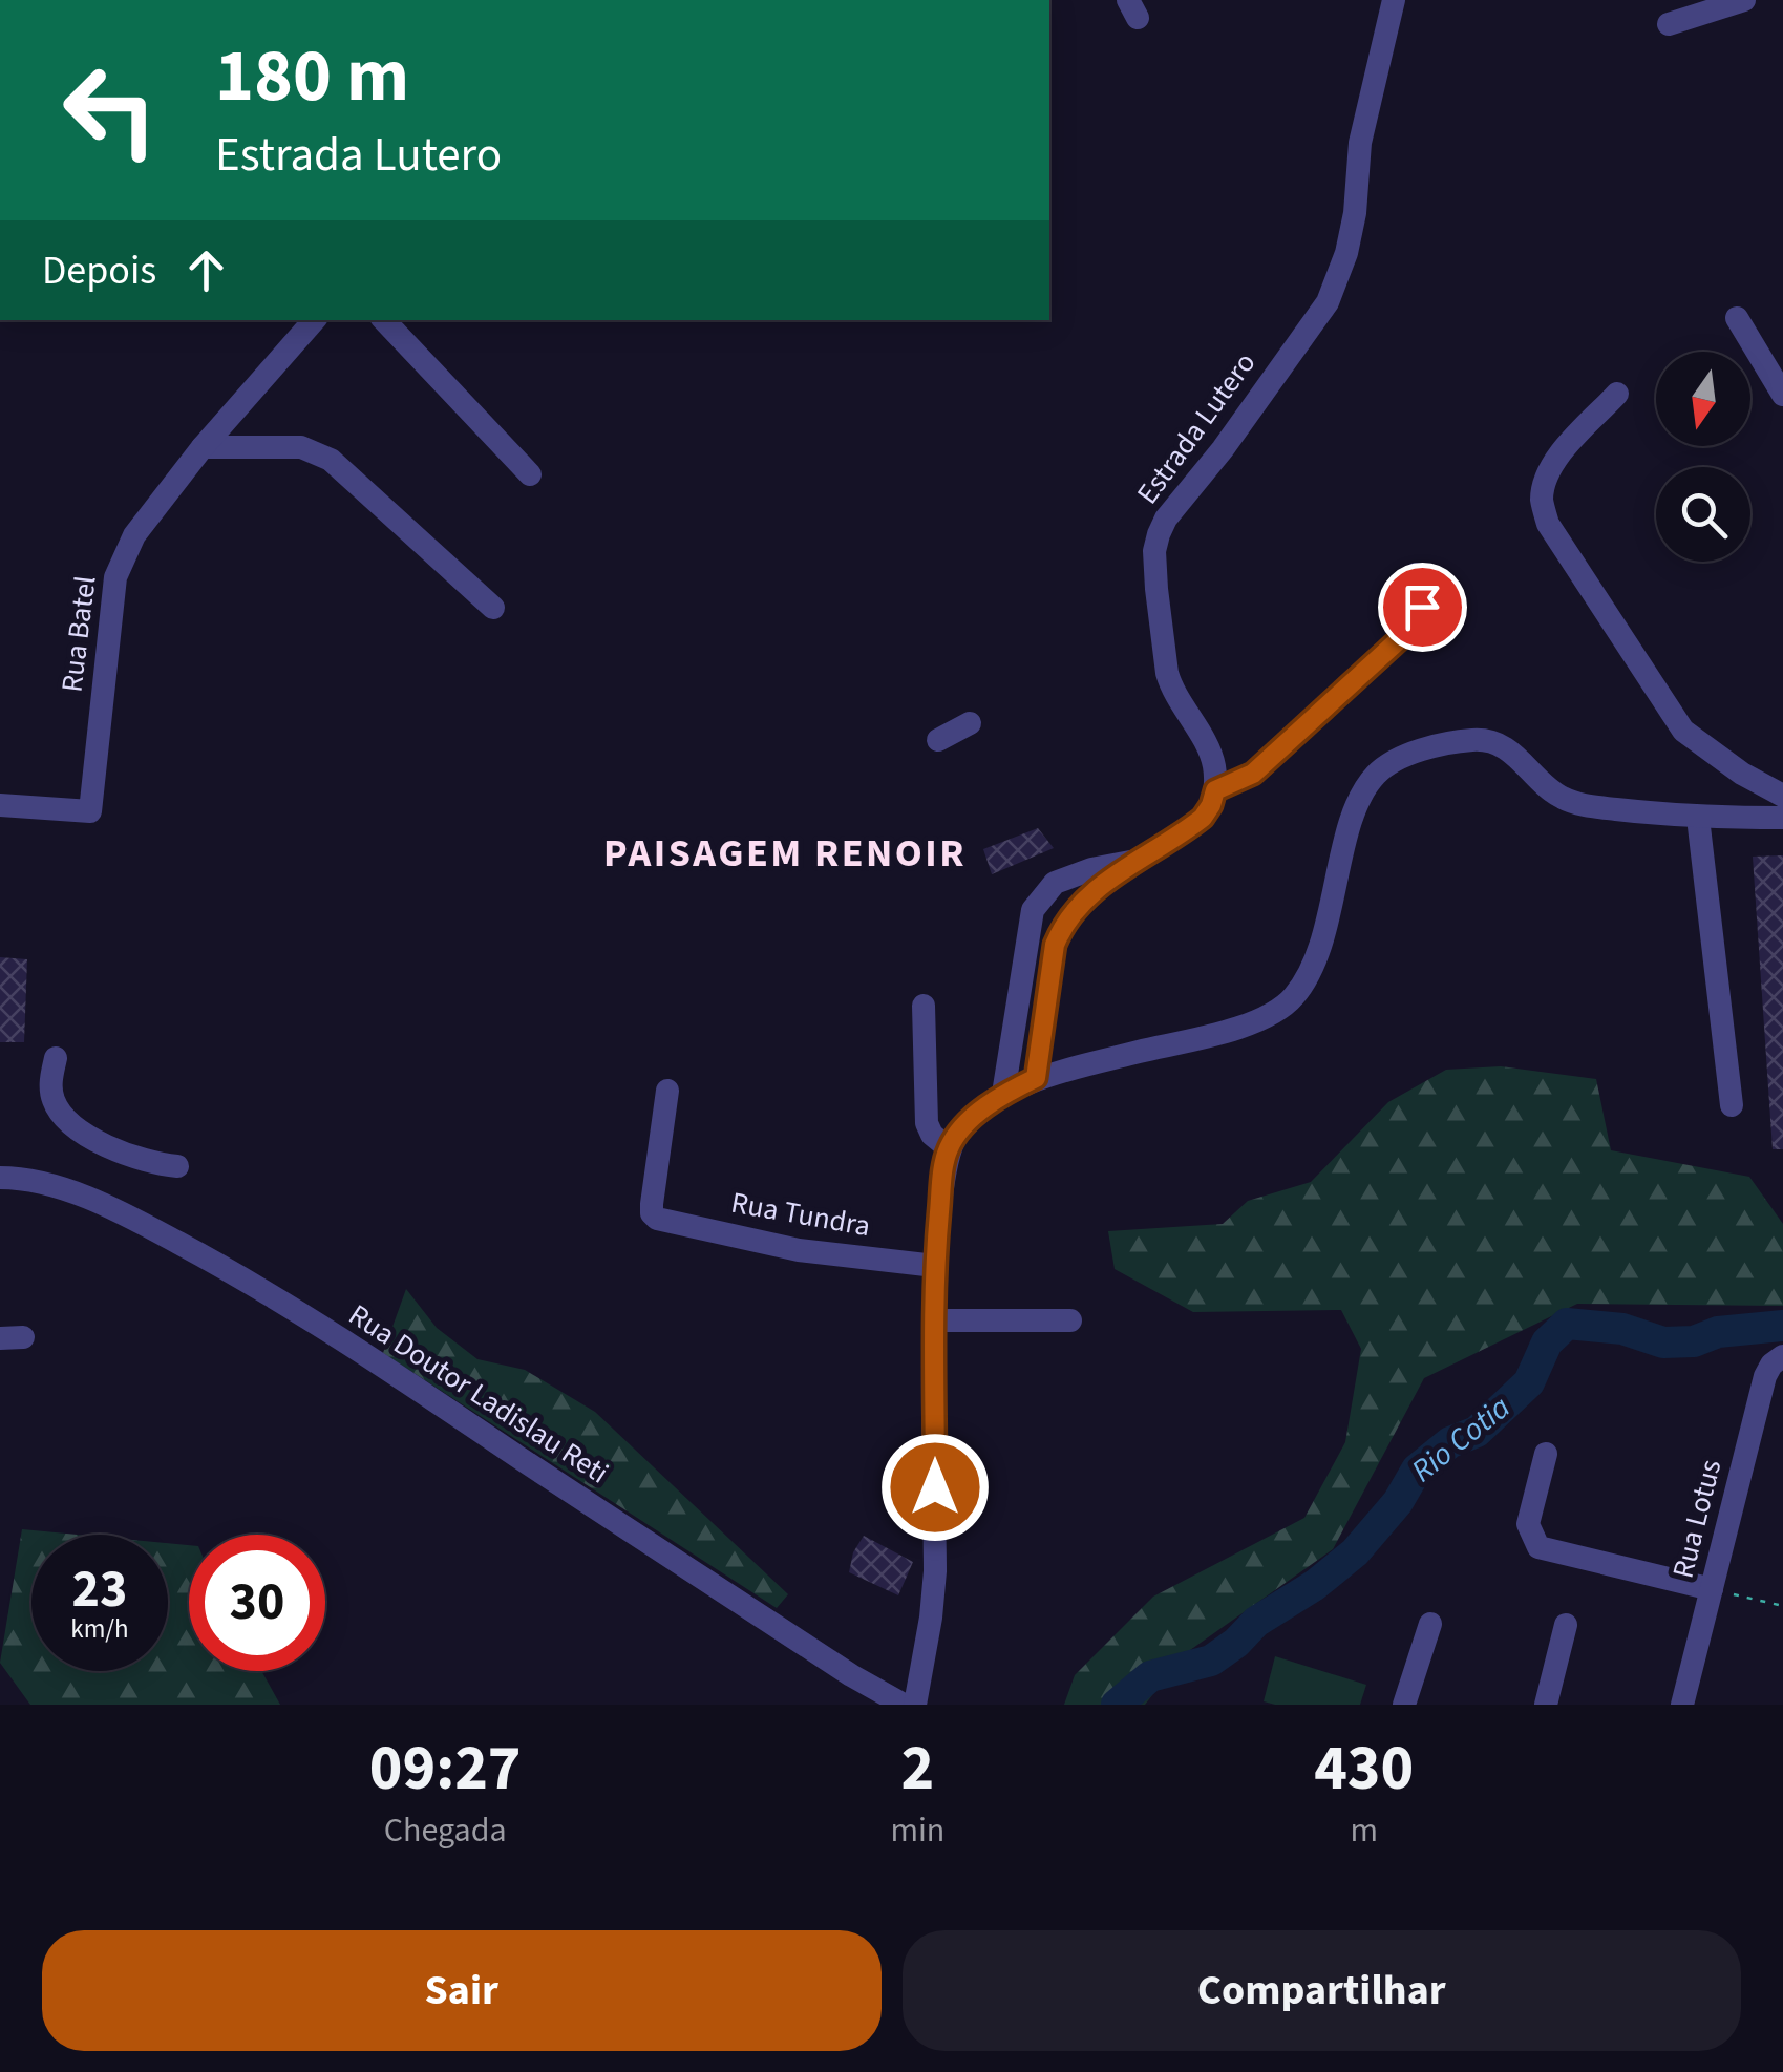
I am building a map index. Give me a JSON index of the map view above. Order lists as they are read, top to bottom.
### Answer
{
  "streets": {
    "street": [
      "Estrada Lutero",
      "Rua Batel",
      "Rua Tundra",
      "Rua Doutor Ladislau Reti",
      "Rua Lotus"
    ]
  },
  "districts": ["PAISAGEM RENOIR"],
  "water": ["Rio Cotia"],
  "north": "bottom",
  "page": {
    "turn": ["180 m", "Estrada Lutero"],
    "then": "Depois",
    "speed": "23 km/h",
    "limit": "30",
    "eta": [
      "09:27",
      "Chegada",
      "2",
      "min",
      "430",
      "m"
    ],
    "buttons": ["Sair", "Compartilhar"]
  }
}
